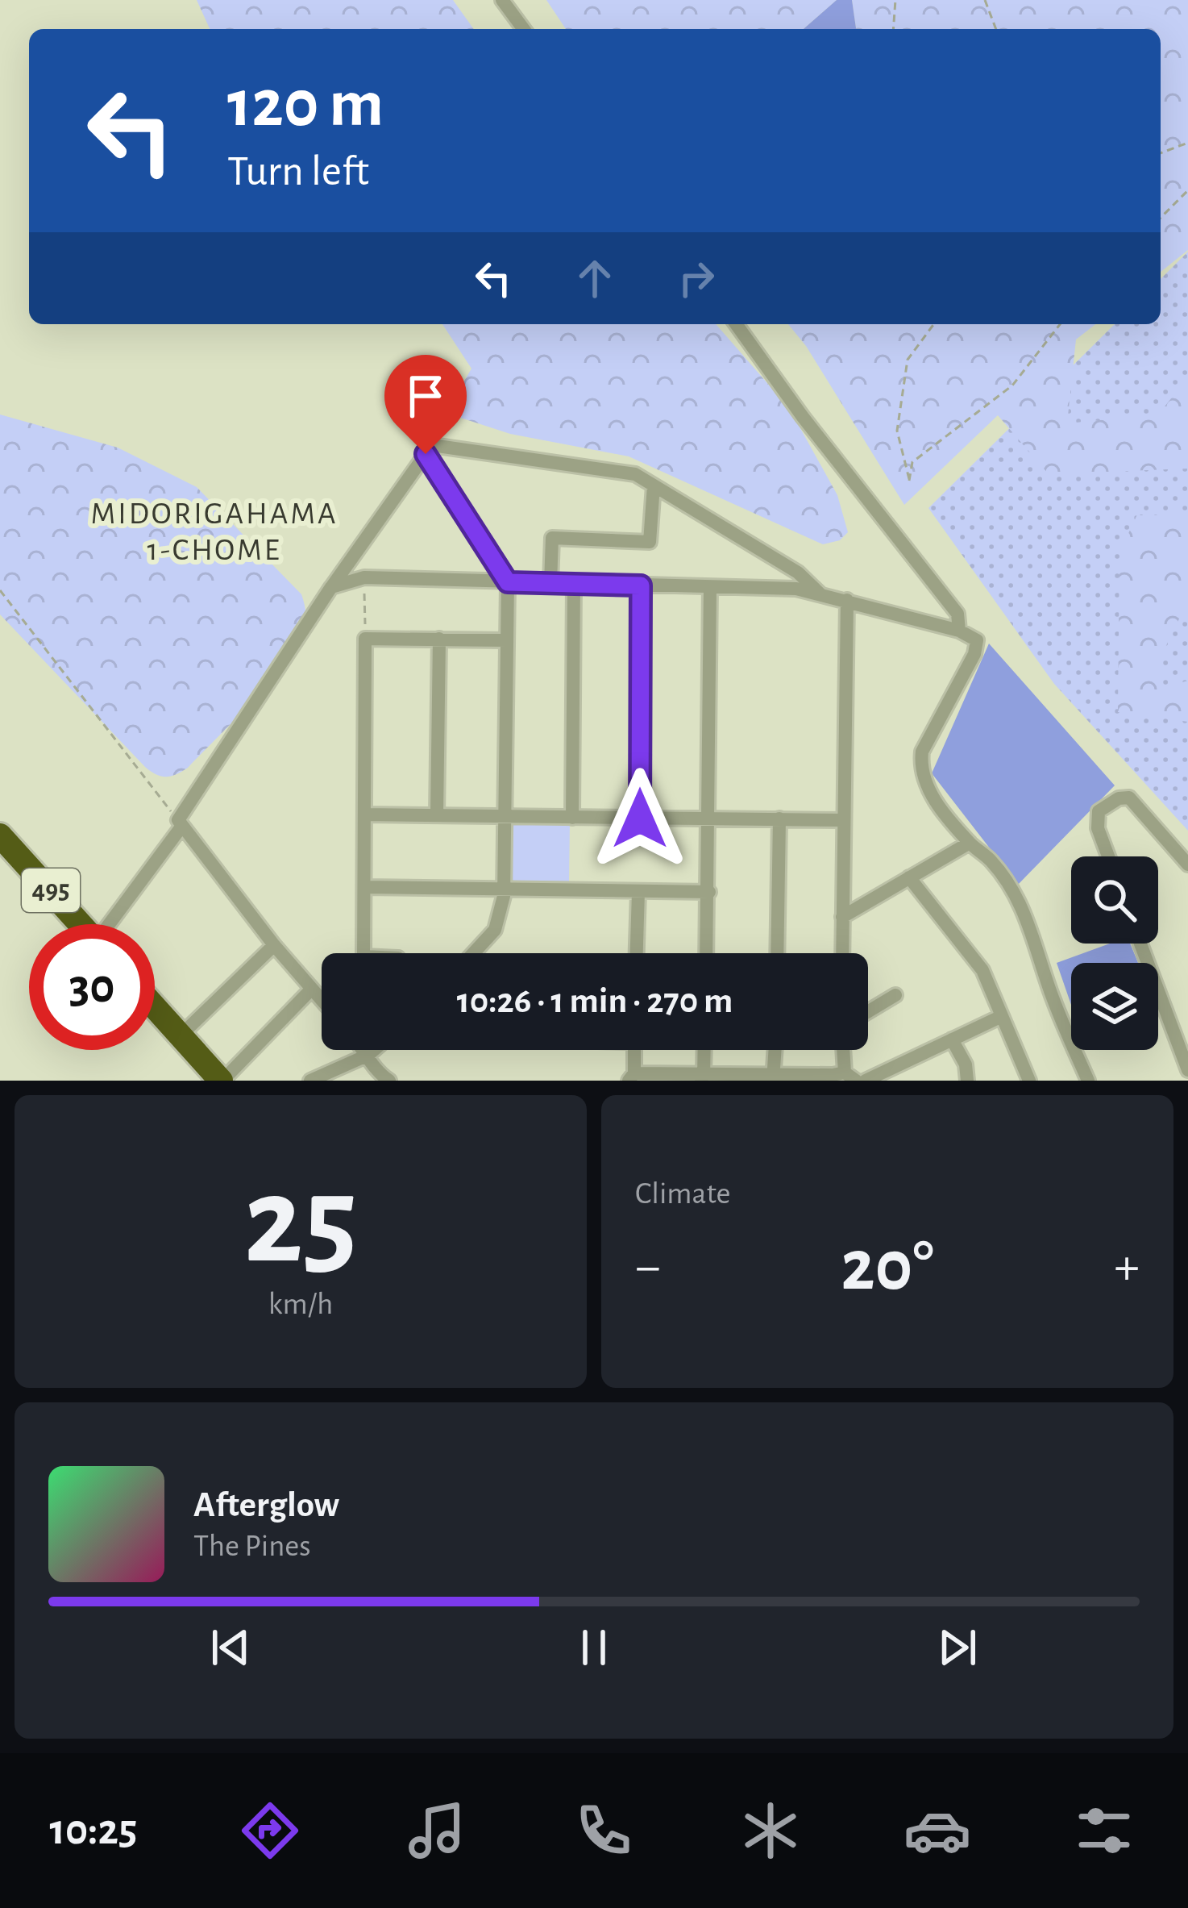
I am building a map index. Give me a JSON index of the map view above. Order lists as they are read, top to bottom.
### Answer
{
  "streets": {
    "highway": ["495"]
  },
  "districts": ["MIDORIGAHAMA 1-CHOME"],
  "page": {
    "turn": ["120 m", "Turn left"],
    "limit": "30",
    "trip": "10:26 · 1 min · 270 m",
    "tile": [
      ["25", "km/h"],
      "Climate"
    ],
    "heat": ["−", "20°", "+"],
    "song": ["Afterglow", "The Pines"],
    "tabs": "10:25"
  }
}
